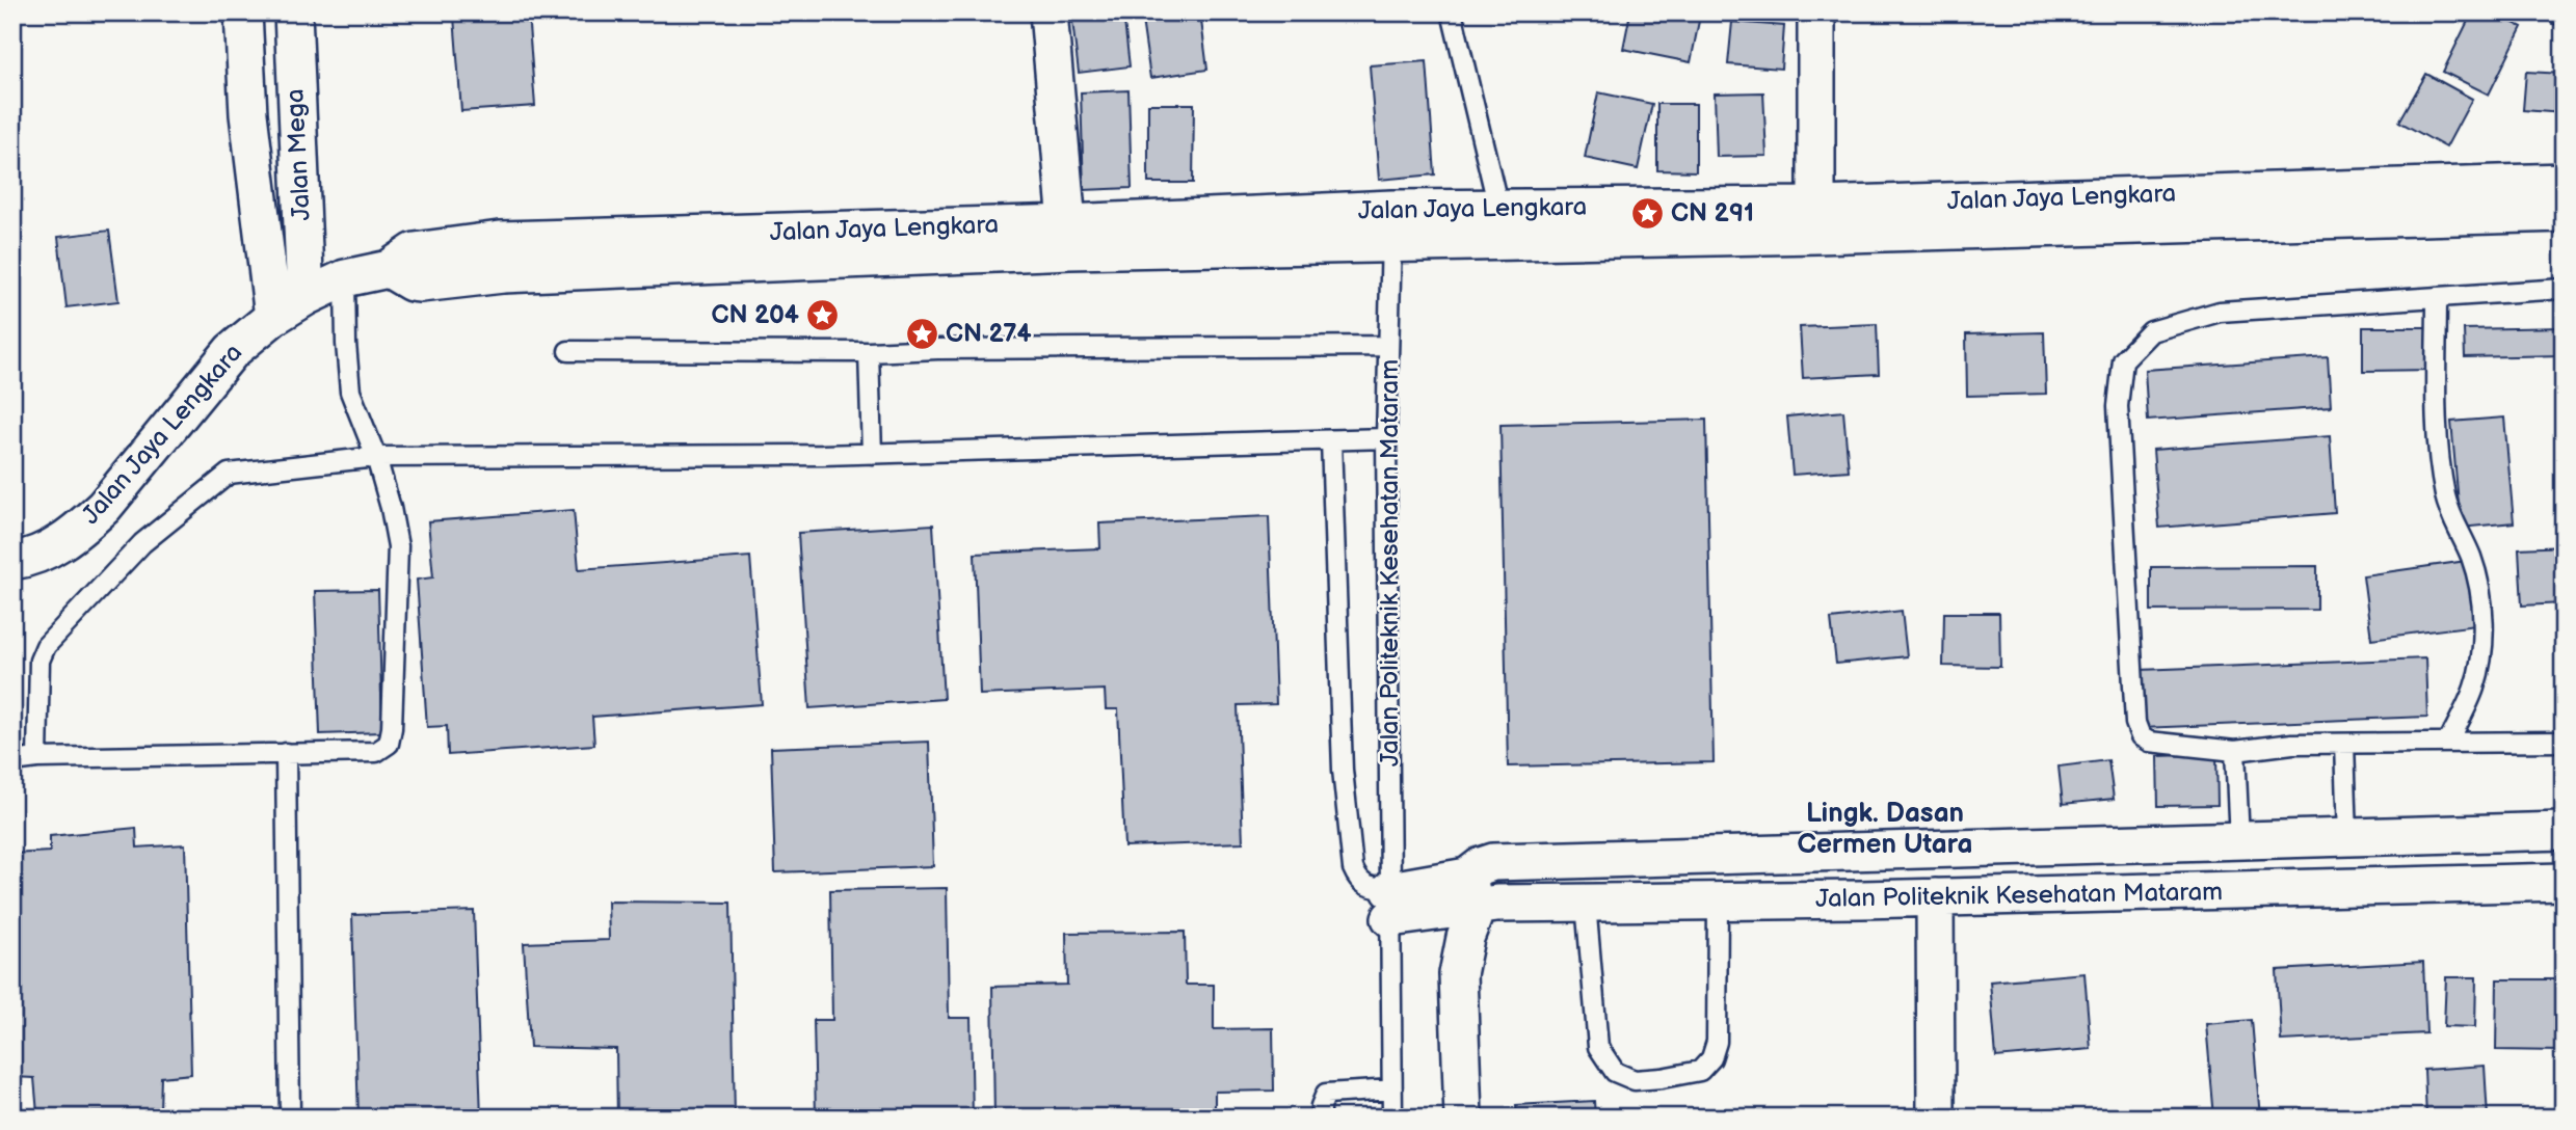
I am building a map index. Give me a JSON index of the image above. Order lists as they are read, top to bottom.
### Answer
{
  "streets": {
    "street": ["Jalan Mega", "Jalan Jaya Lengkara", "Jalan Politeknik Kesehatan Mataram"]
  },
  "crossings": [
    ["Jalan Mega", "Jalan Jaya Lengkara"],
    ["Jalan Jaya Lengkara", "Jalan Politeknik Kesehatan Mataram"]
  ],
  "districts": ["Lingk. Dasan Cermen Utara"],
  "places": {
    "place": ["CN 291", "CN 204", "CN 274"]
  }
}
